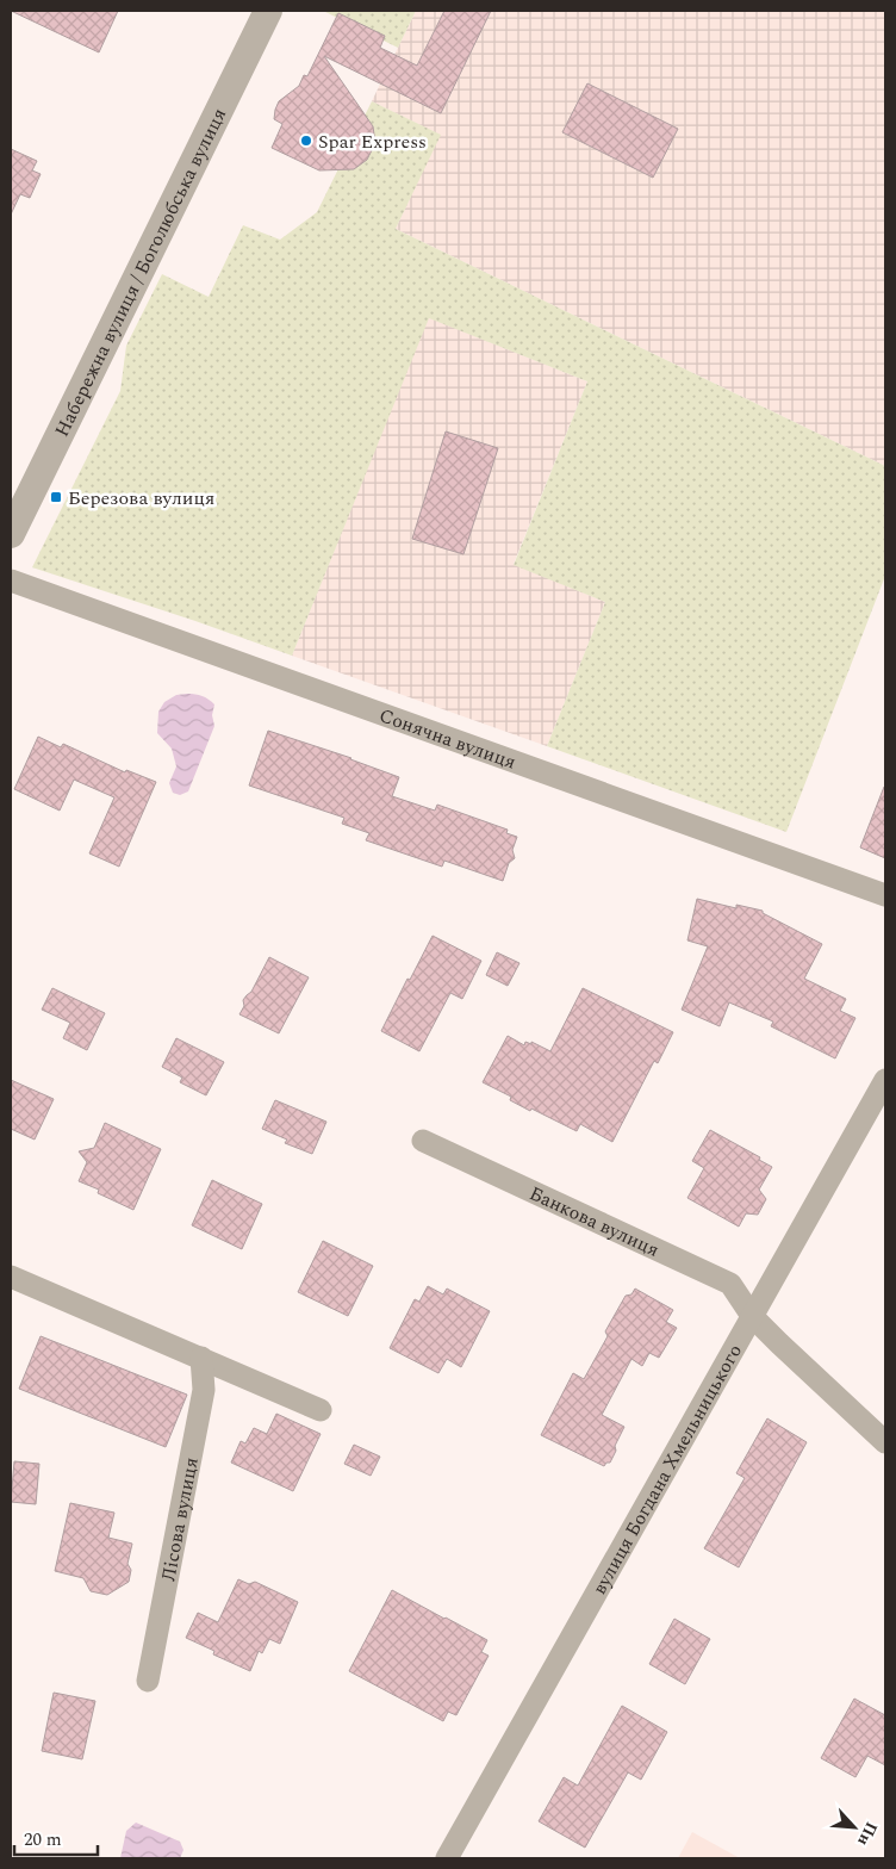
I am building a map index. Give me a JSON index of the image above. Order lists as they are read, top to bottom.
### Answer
{
  "streets": {
    "street": [
      "Набережна вулиця / Боголюбська вулиця",
      "Сонячна вулиця",
      "Банкова вулиця",
      "вулиця Богдана Хмельницького",
      "Лісова вулиця"
    ]
  },
  "crossings": [
    ["Банкова вулиця", "вулиця Богдана Хмельницького"]
  ],
  "places": {
    "other": ["Spar Express"],
    "transit": ["Березова вулиця"]
  },
  "scale_bar": "20 m",
  "north": "bottom right"
}
